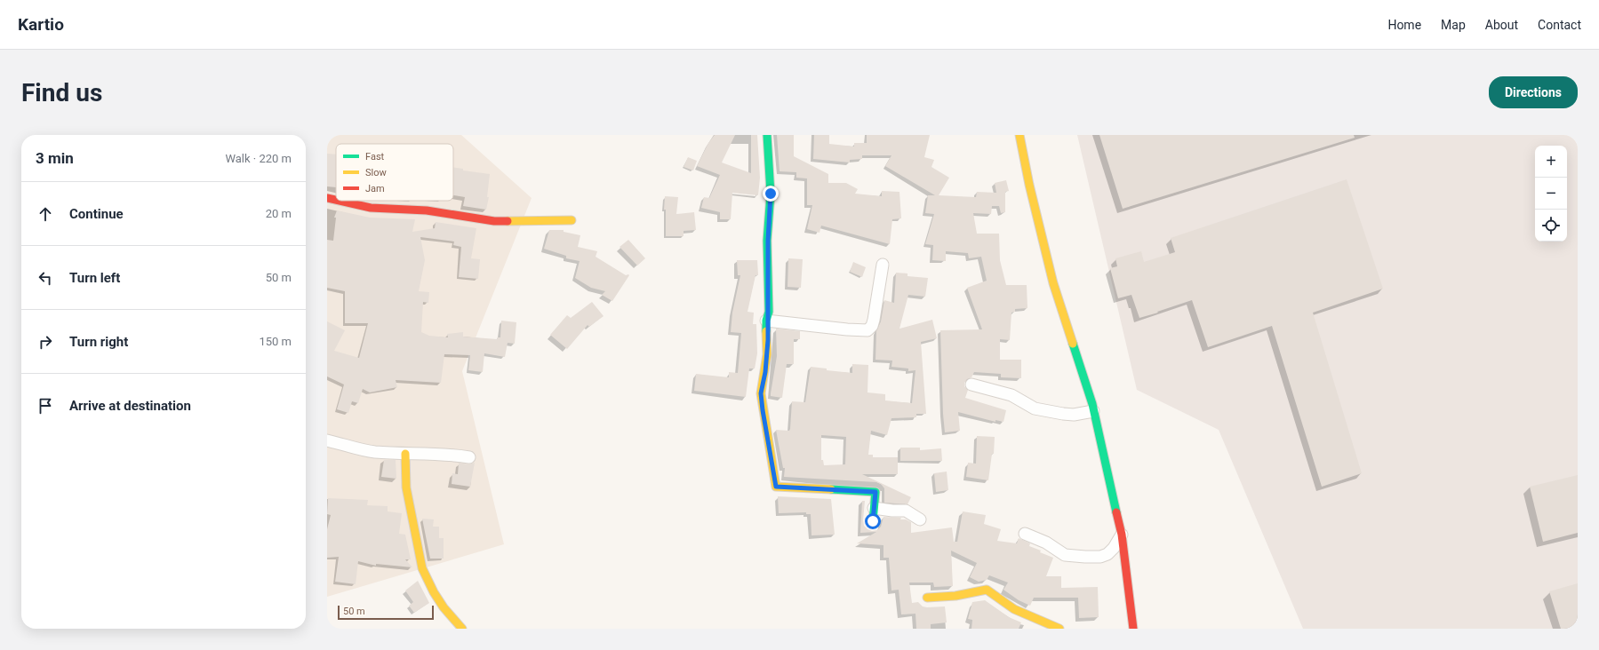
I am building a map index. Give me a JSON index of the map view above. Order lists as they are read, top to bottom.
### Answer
{
  "legend": ["Fast", "Slow", "Jam"],
  "scale_bar": "50 m",
  "page": {
    "header": "Kartio",
    "nav": [
      "Home",
      "Map",
      "About",
      "Contact"
    ],
    "buttons": "Directions",
    "title": "Find us",
    "heading": ["3 min", "Walk · 220 m"],
    "map_buttons": ["+", "−"],
    "list": [
      ["Continue", "20 m"],
      ["Turn left", "50 m"],
      ["Turn right", "150 m"],
      "Arrive at destination"
    ],
    "scale": "50 m"
  }
}
